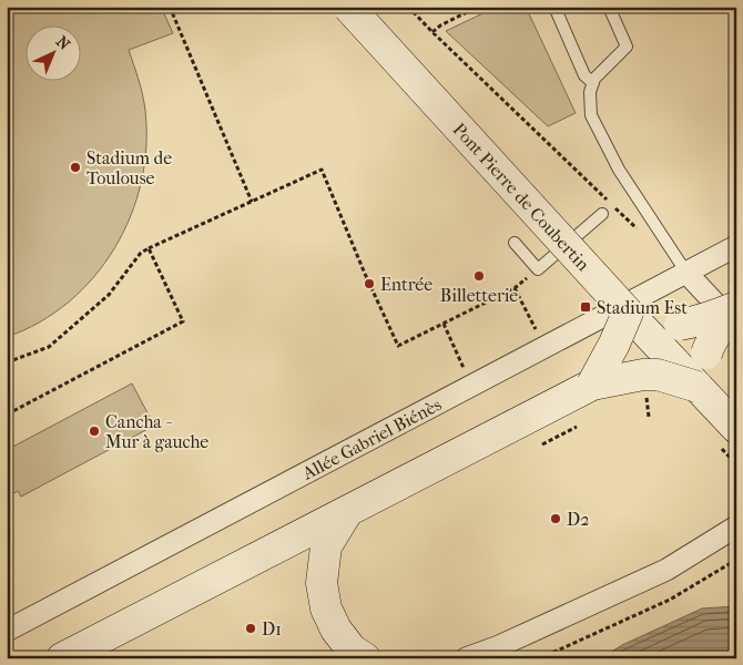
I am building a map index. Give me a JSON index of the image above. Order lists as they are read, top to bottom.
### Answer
{
  "streets": {
    "main road": ["Pont Pierre de Coubertin"],
    "street": ["Allée Gabriel Biénès"]
  },
  "crossings": [
    ["Pont Pierre de Coubertin", "Allée Gabriel Biénès"]
  ],
  "places": {
    "other": [
      "Stadium de Toulouse",
      "Billetterie",
      "Entrée",
      "Cancha - Mur à gauche",
      "D2",
      "D1"
    ],
    "transit": ["Stadium Est"]
  },
  "north": "top right"
}
